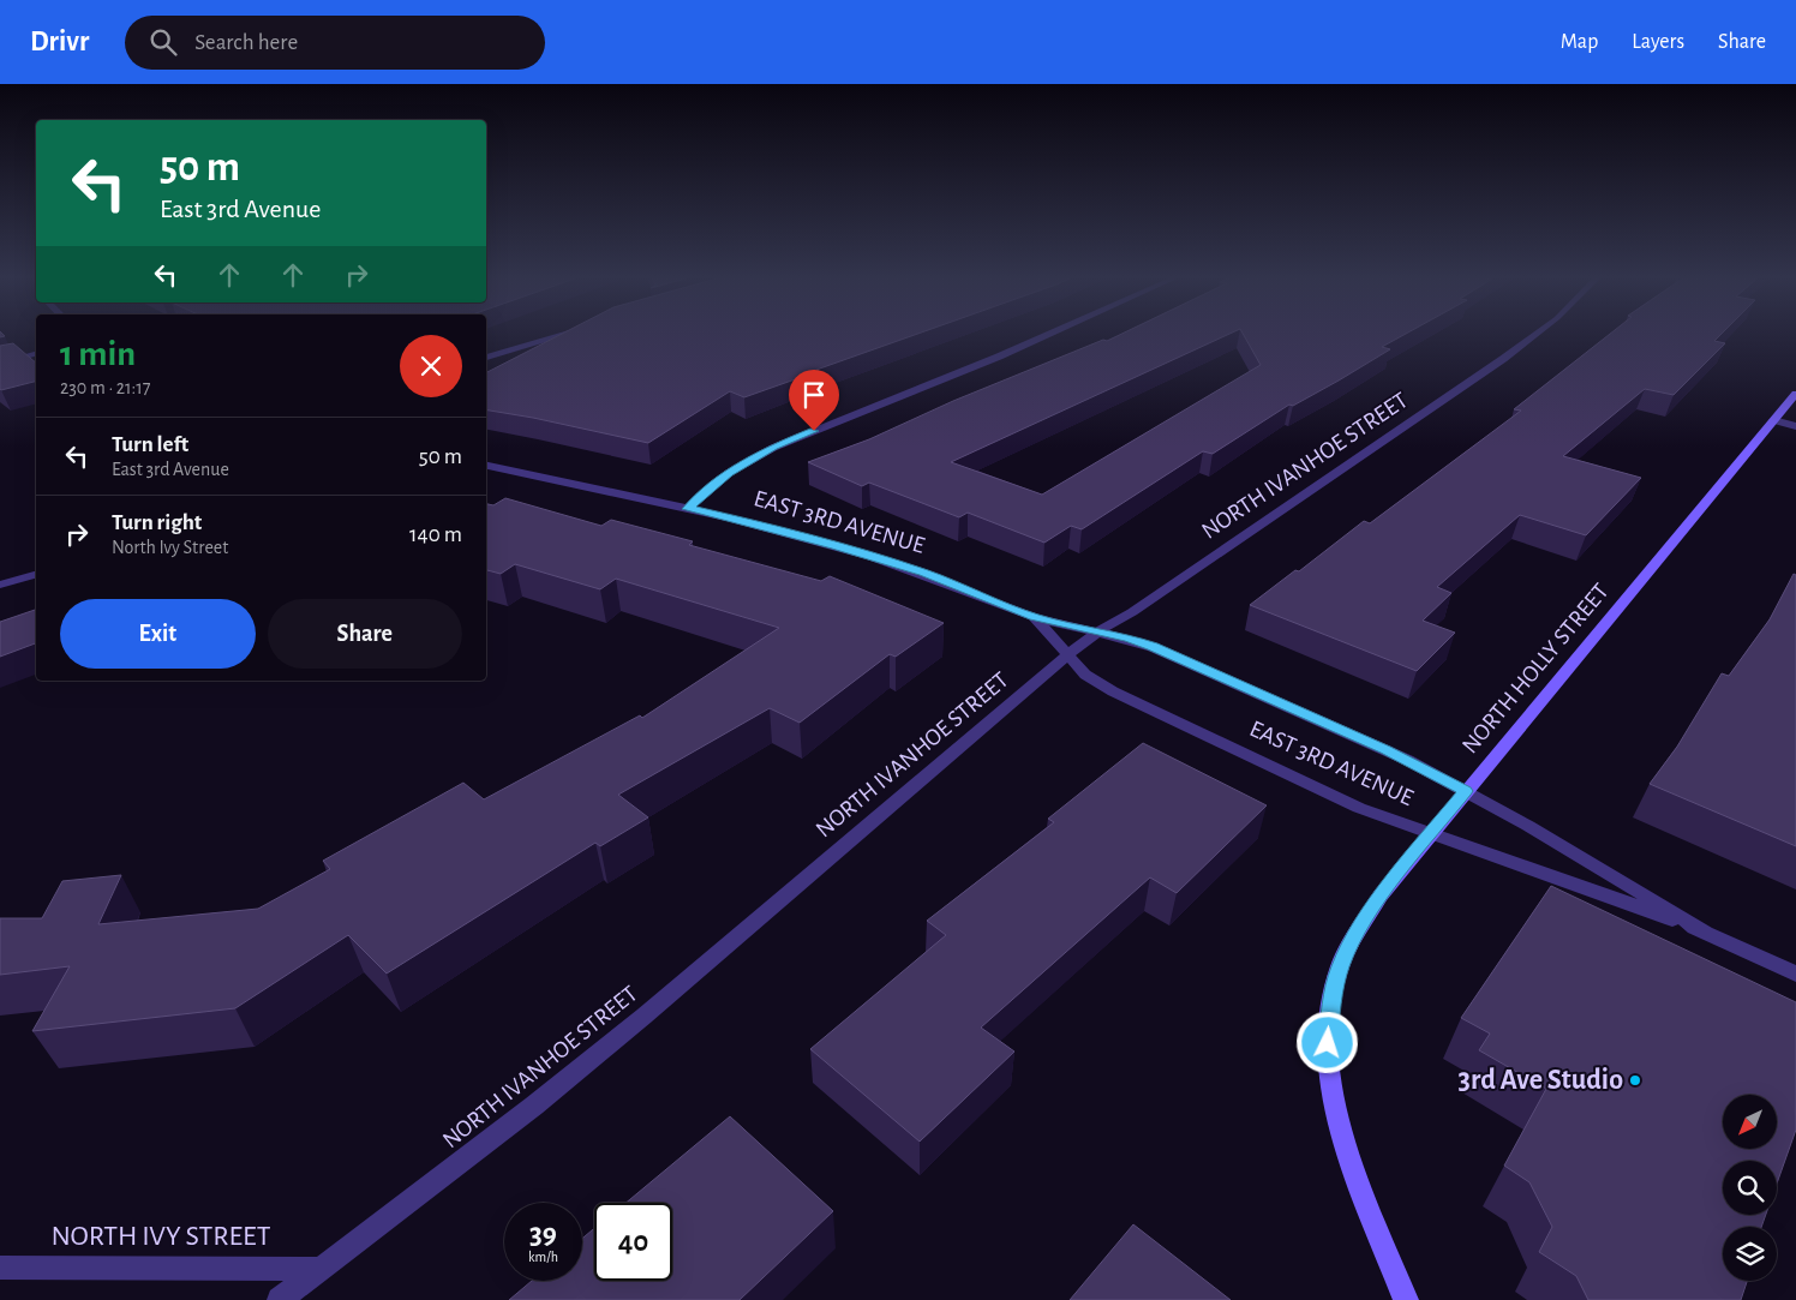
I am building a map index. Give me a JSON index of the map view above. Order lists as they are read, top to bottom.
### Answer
{
  "streets": {
    "street": [
      "NORTH IVANHOE STREET",
      "EAST 3RD AVENUE",
      "NORTH HOLLY STREET",
      "NORTH IVY STREET"
    ]
  },
  "crossings": [
    ["NORTH IVANHOE STREET", "EAST 3RD AVENUE"],
    ["NORTH IVANHOE STREET", "NORTH IVY STREET"],
    ["EAST 3RD AVENUE", "NORTH HOLLY STREET"]
  ],
  "places": ["3rd Ave Studio"],
  "north": "bottom left",
  "page": {
    "header": "Drivr",
    "search": "Search here",
    "nav": ["Map", "Layers", "Share"],
    "turn": ["50 m", "East 3rd Avenue"],
    "heading": ["1 min", "230 m · 21:17"],
    "list": [
      {
        "name": "Turn left",
        "note": "East 3rd Avenue",
        "value": "50 m"
      },
      {
        "name": "Turn right",
        "note": "North Ivy Street",
        "value": "140 m"
      }
    ],
    "buttons": ["Exit", "Share"],
    "speed": "39 km/h",
    "limit": "40"
  }
}
